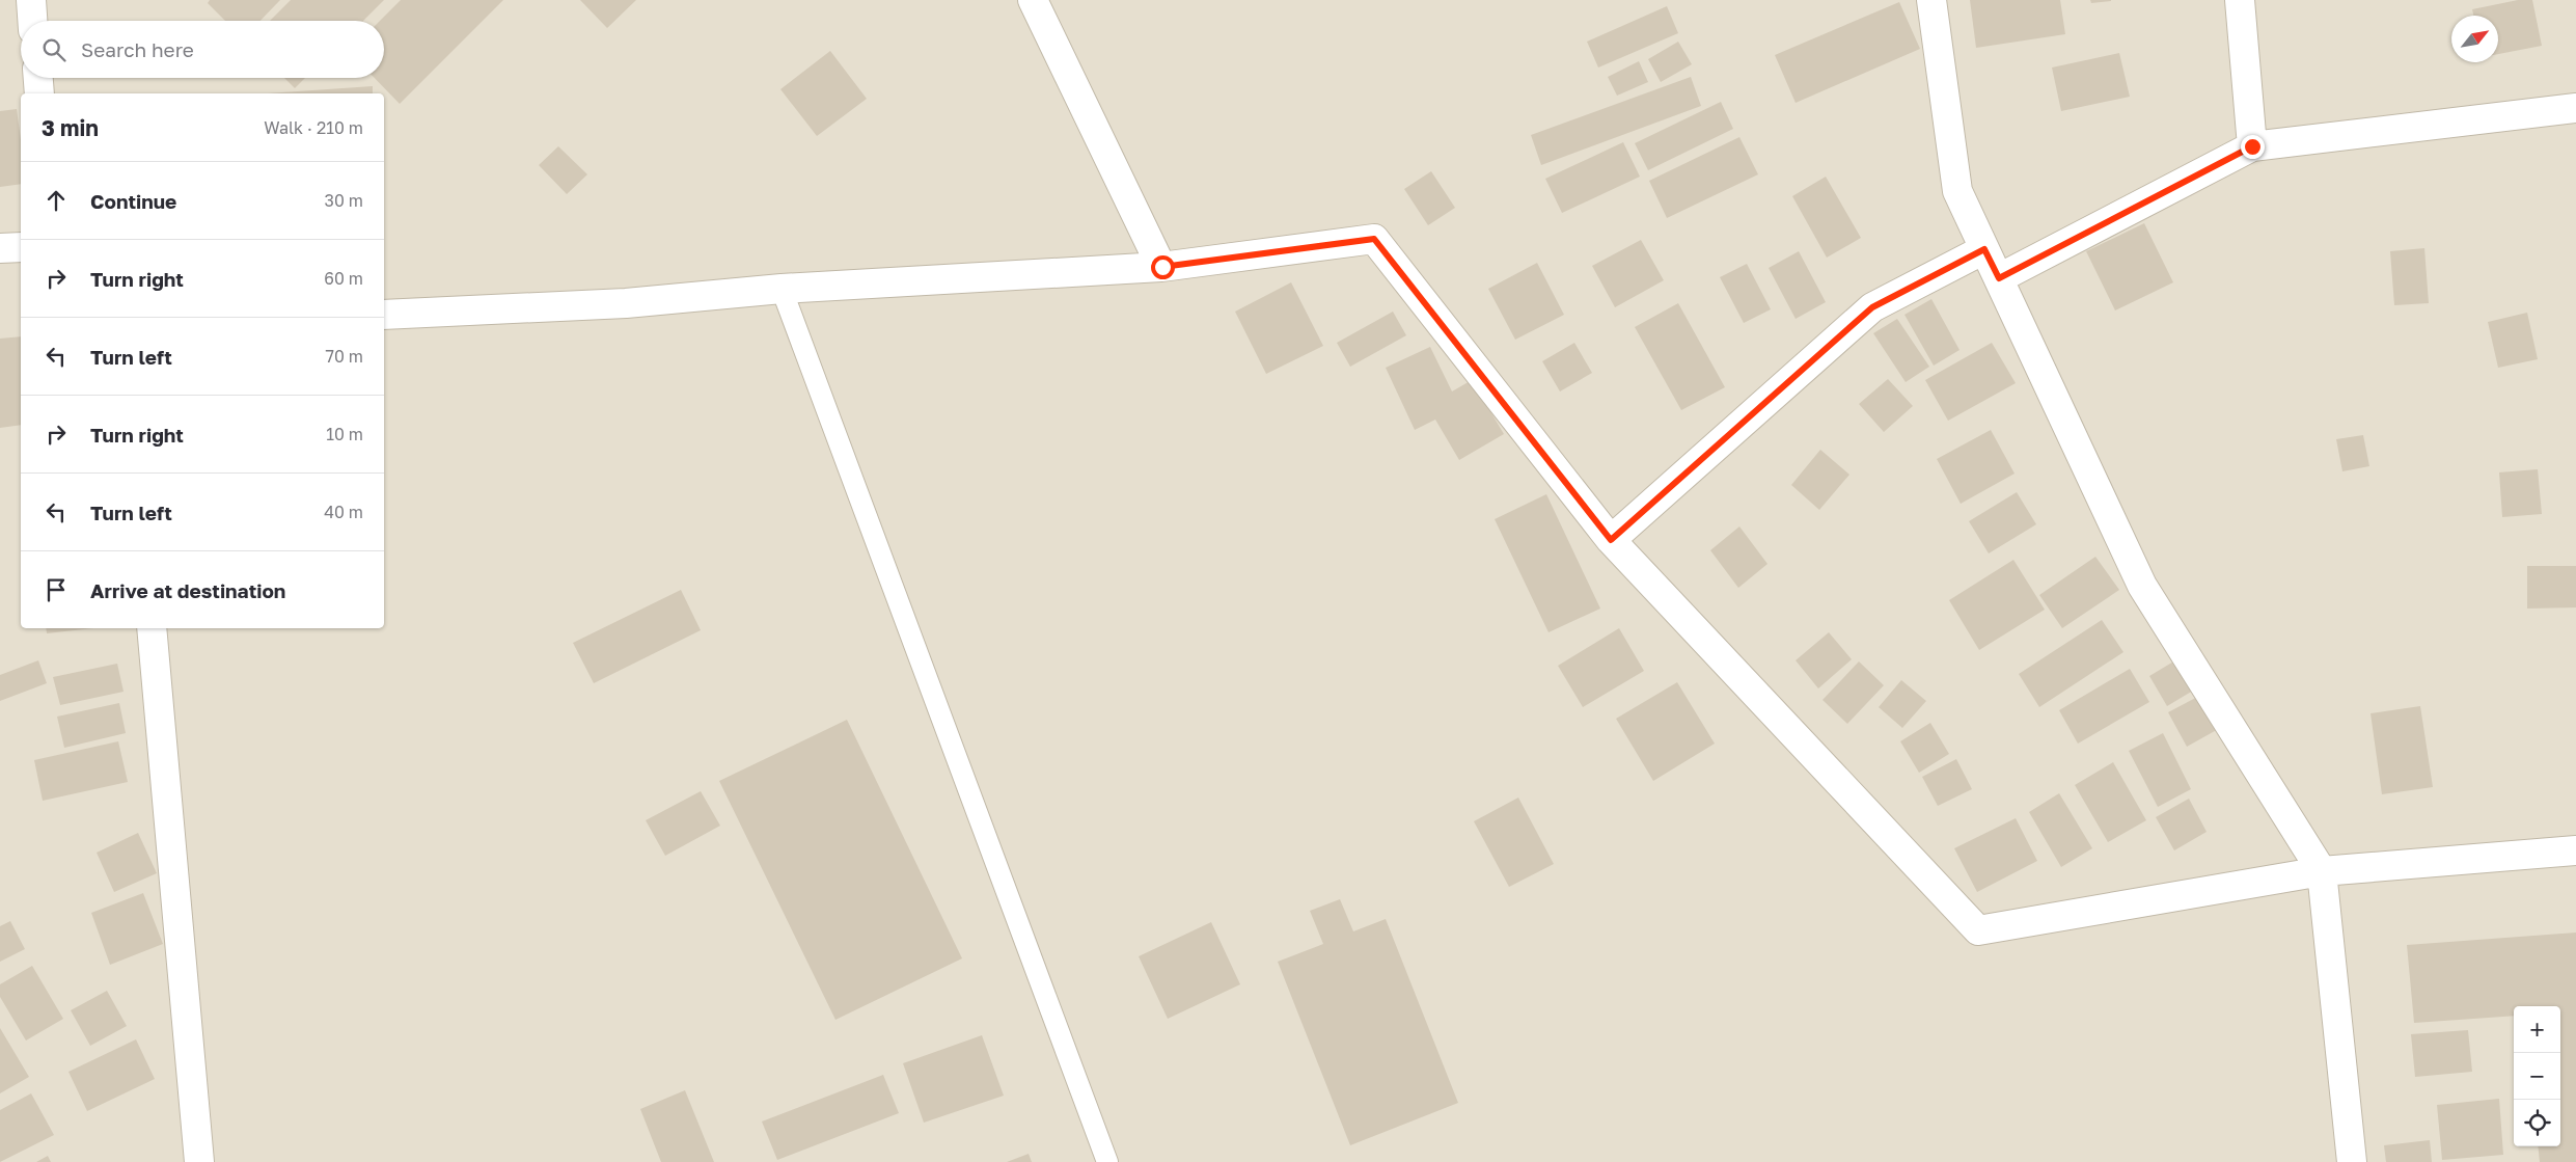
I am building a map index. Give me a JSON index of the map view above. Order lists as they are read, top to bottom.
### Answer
{
  "north": "top right",
  "page": {
    "search": "Search here",
    "heading": ["3 min", "Walk · 210 m"],
    "list": [
      ["Continue", "30 m"],
      ["Turn right", "60 m"],
      ["Turn left", "70 m"],
      ["Turn right", "10 m"],
      ["Turn left", "40 m"],
      "Arrive at destination"
    ],
    "map_buttons": ["+", "−"]
  }
}
